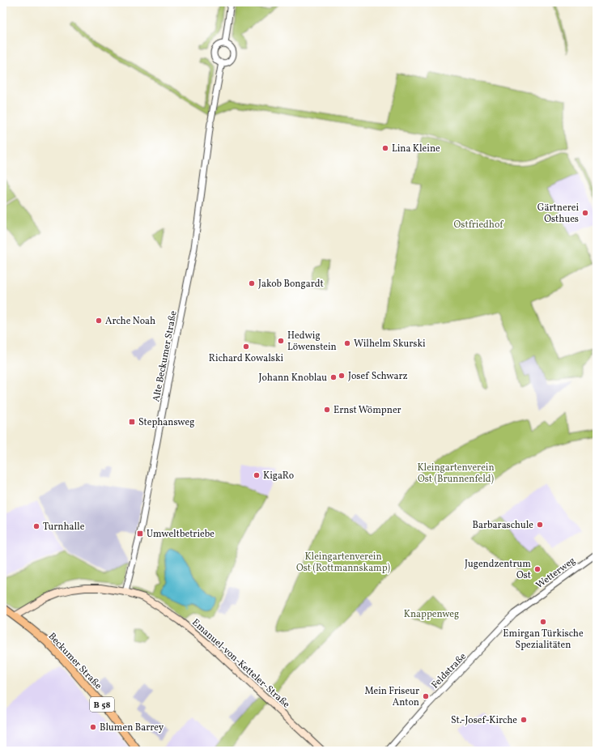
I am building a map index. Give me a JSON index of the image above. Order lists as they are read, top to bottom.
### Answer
{
  "streets": {
    "main road": ["Beckumer Straße", "Emanuel-von-Ketteler-Straße", "B 58"],
    "street": ["Alte Beckumer Straße", "Wetterweg", "Feldstraße"]
  },
  "crossings": [
    ["Alte Beckumer Straße", "Emanuel-von-Ketteler-Straße"],
    ["Wetterweg", "Feldstraße"],
    ["Beckumer Straße", "Emanuel-von-Ketteler-Straße"]
  ],
  "parks": [
    "Ostfriedhof",
    "Kleingartenverein Ost (Brunnenfeld)",
    "Kleingartenverein Ost (Rottmannskamp)",
    "Knappenweg"
  ],
  "places": {
    "other": [
      "Lina Kleine",
      "Gärtnerei Osthues",
      "Jakob Bongardt",
      "Arche Noah",
      "Hedwig Löwenstein",
      "Wilhelm Skurski",
      "Richard Kowalski",
      "Josef Schwarz",
      "Johann Knoblau",
      "Ernst Wömpner",
      "KigaRo",
      "Barbaraschule",
      "Turnhalle",
      "Jugendzentrum Ost",
      "Emirgan Türkische Spezialitäten",
      "Mein Friseur Anton",
      "St.-Josef-Kirche",
      "Blumen Barrey"
    ],
    "transit": ["Stephansweg", "Umweltbetriebe"]
  }
}
